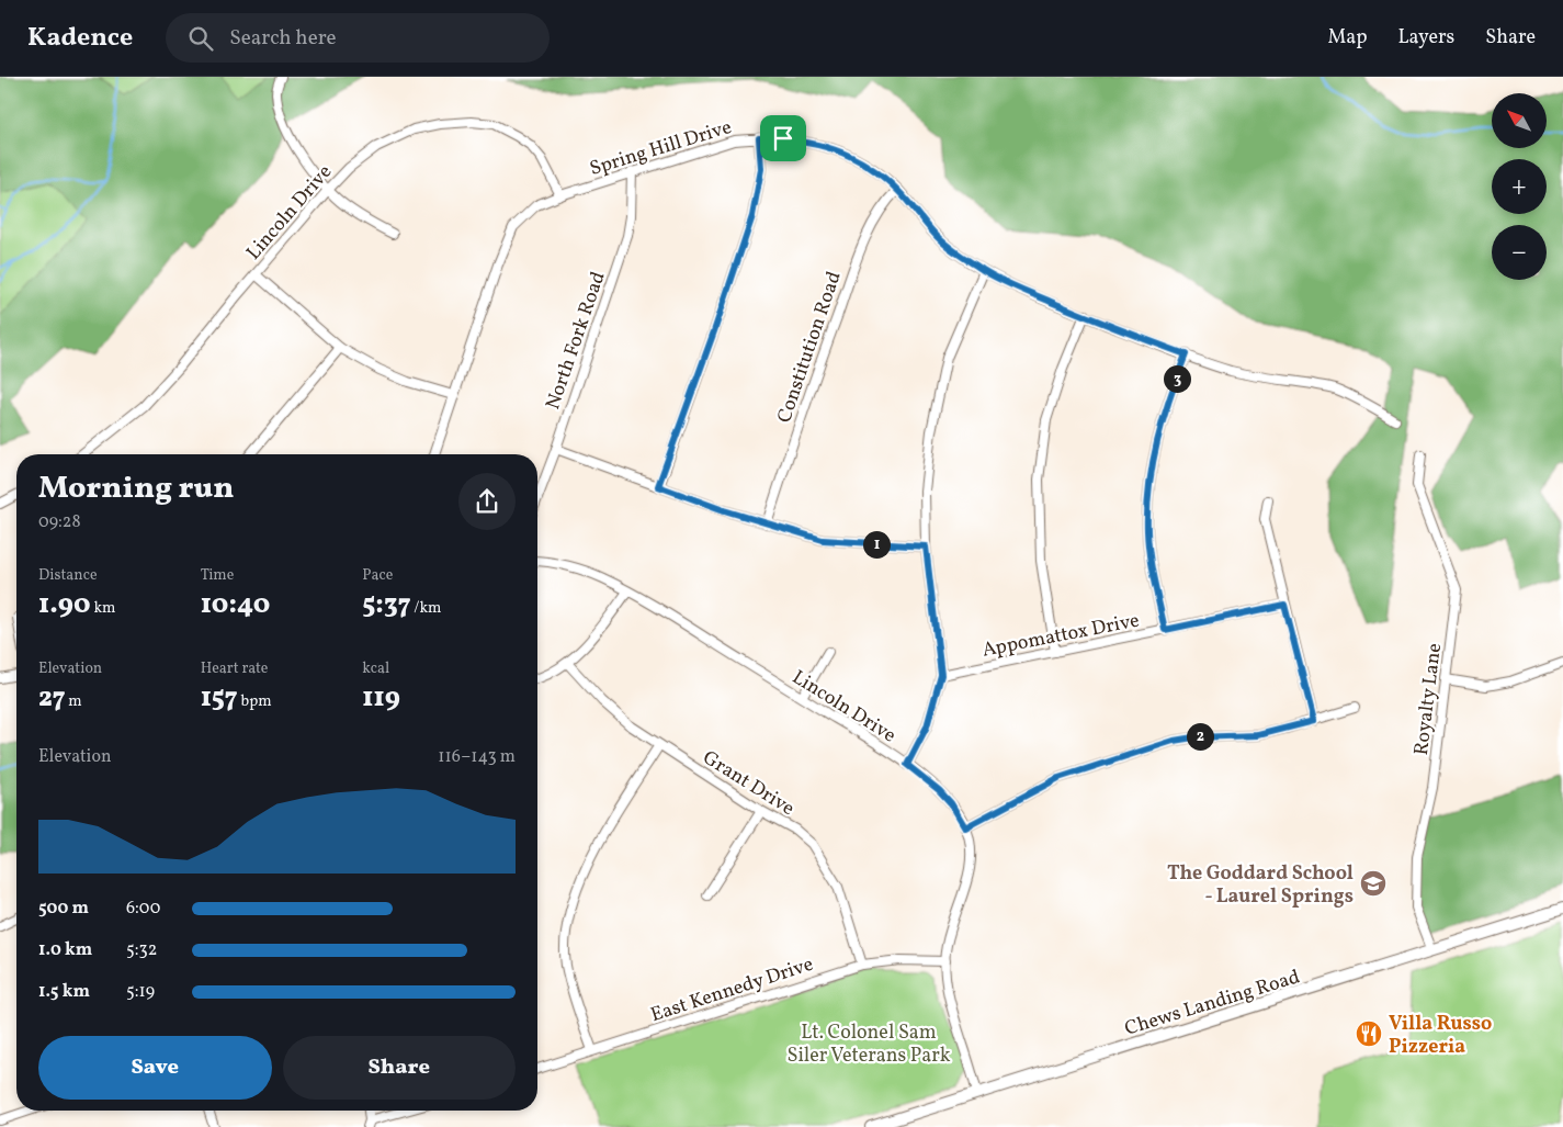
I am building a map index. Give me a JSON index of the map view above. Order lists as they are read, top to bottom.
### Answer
{
  "streets": {
    "main road": ["Chews Landing Road"],
    "street": [
      "Spring Hill Drive",
      "Lincoln Drive",
      "North Fork Road",
      "Constitution Road",
      "Appomattox Drive",
      "Royalty Lane",
      "Grant Drive",
      "East Kennedy Drive"
    ]
  },
  "crossings": [
    ["Spring Hill Drive", "Lincoln Drive"],
    ["Spring Hill Drive", "North Fork Road"],
    ["Spring Hill Drive", "Constitution Road"],
    ["Lincoln Drive", "East Kennedy Drive"],
    ["Lincoln Drive", "Chews Landing Road"],
    ["Royalty Lane", "Chews Landing Road"],
    ["Grant Drive", "East Kennedy Drive"]
  ],
  "parks": ["Lt. Colonel Sam Siler Veterans Park"],
  "places": {
    "school or university": ["The Goddard School - Laurel Springs"],
    "restaurant": ["Villa Russo Pizzeria"]
  },
  "north": "top left",
  "page": {
    "header": "Kadence",
    "search": "Search here",
    "nav": ["Map", "Layers", "Share"],
    "map_buttons": ["+", "−"],
    "pins": ["3", "1", "2"],
    "heading": ["Morning run", "09:28"],
    "stats": [
      ["Distance", "1.90 km"],
      ["Time", "10:40"],
      ["Pace", "5:37 /km"],
      ["Elevation", "27 m"],
      ["Heart rate", "157 bpm"],
      ["kcal", "119"]
    ],
    "chart": ["Elevation", "116–143 m"],
    "list": [
      {
        "name": "500 m",
        "note": "6:00"
      },
      {
        "name": "1.0 km",
        "note": "5:32"
      },
      {
        "name": "1.5 km",
        "note": "5:19"
      }
    ],
    "buttons": ["Save", "Share"]
  }
}
